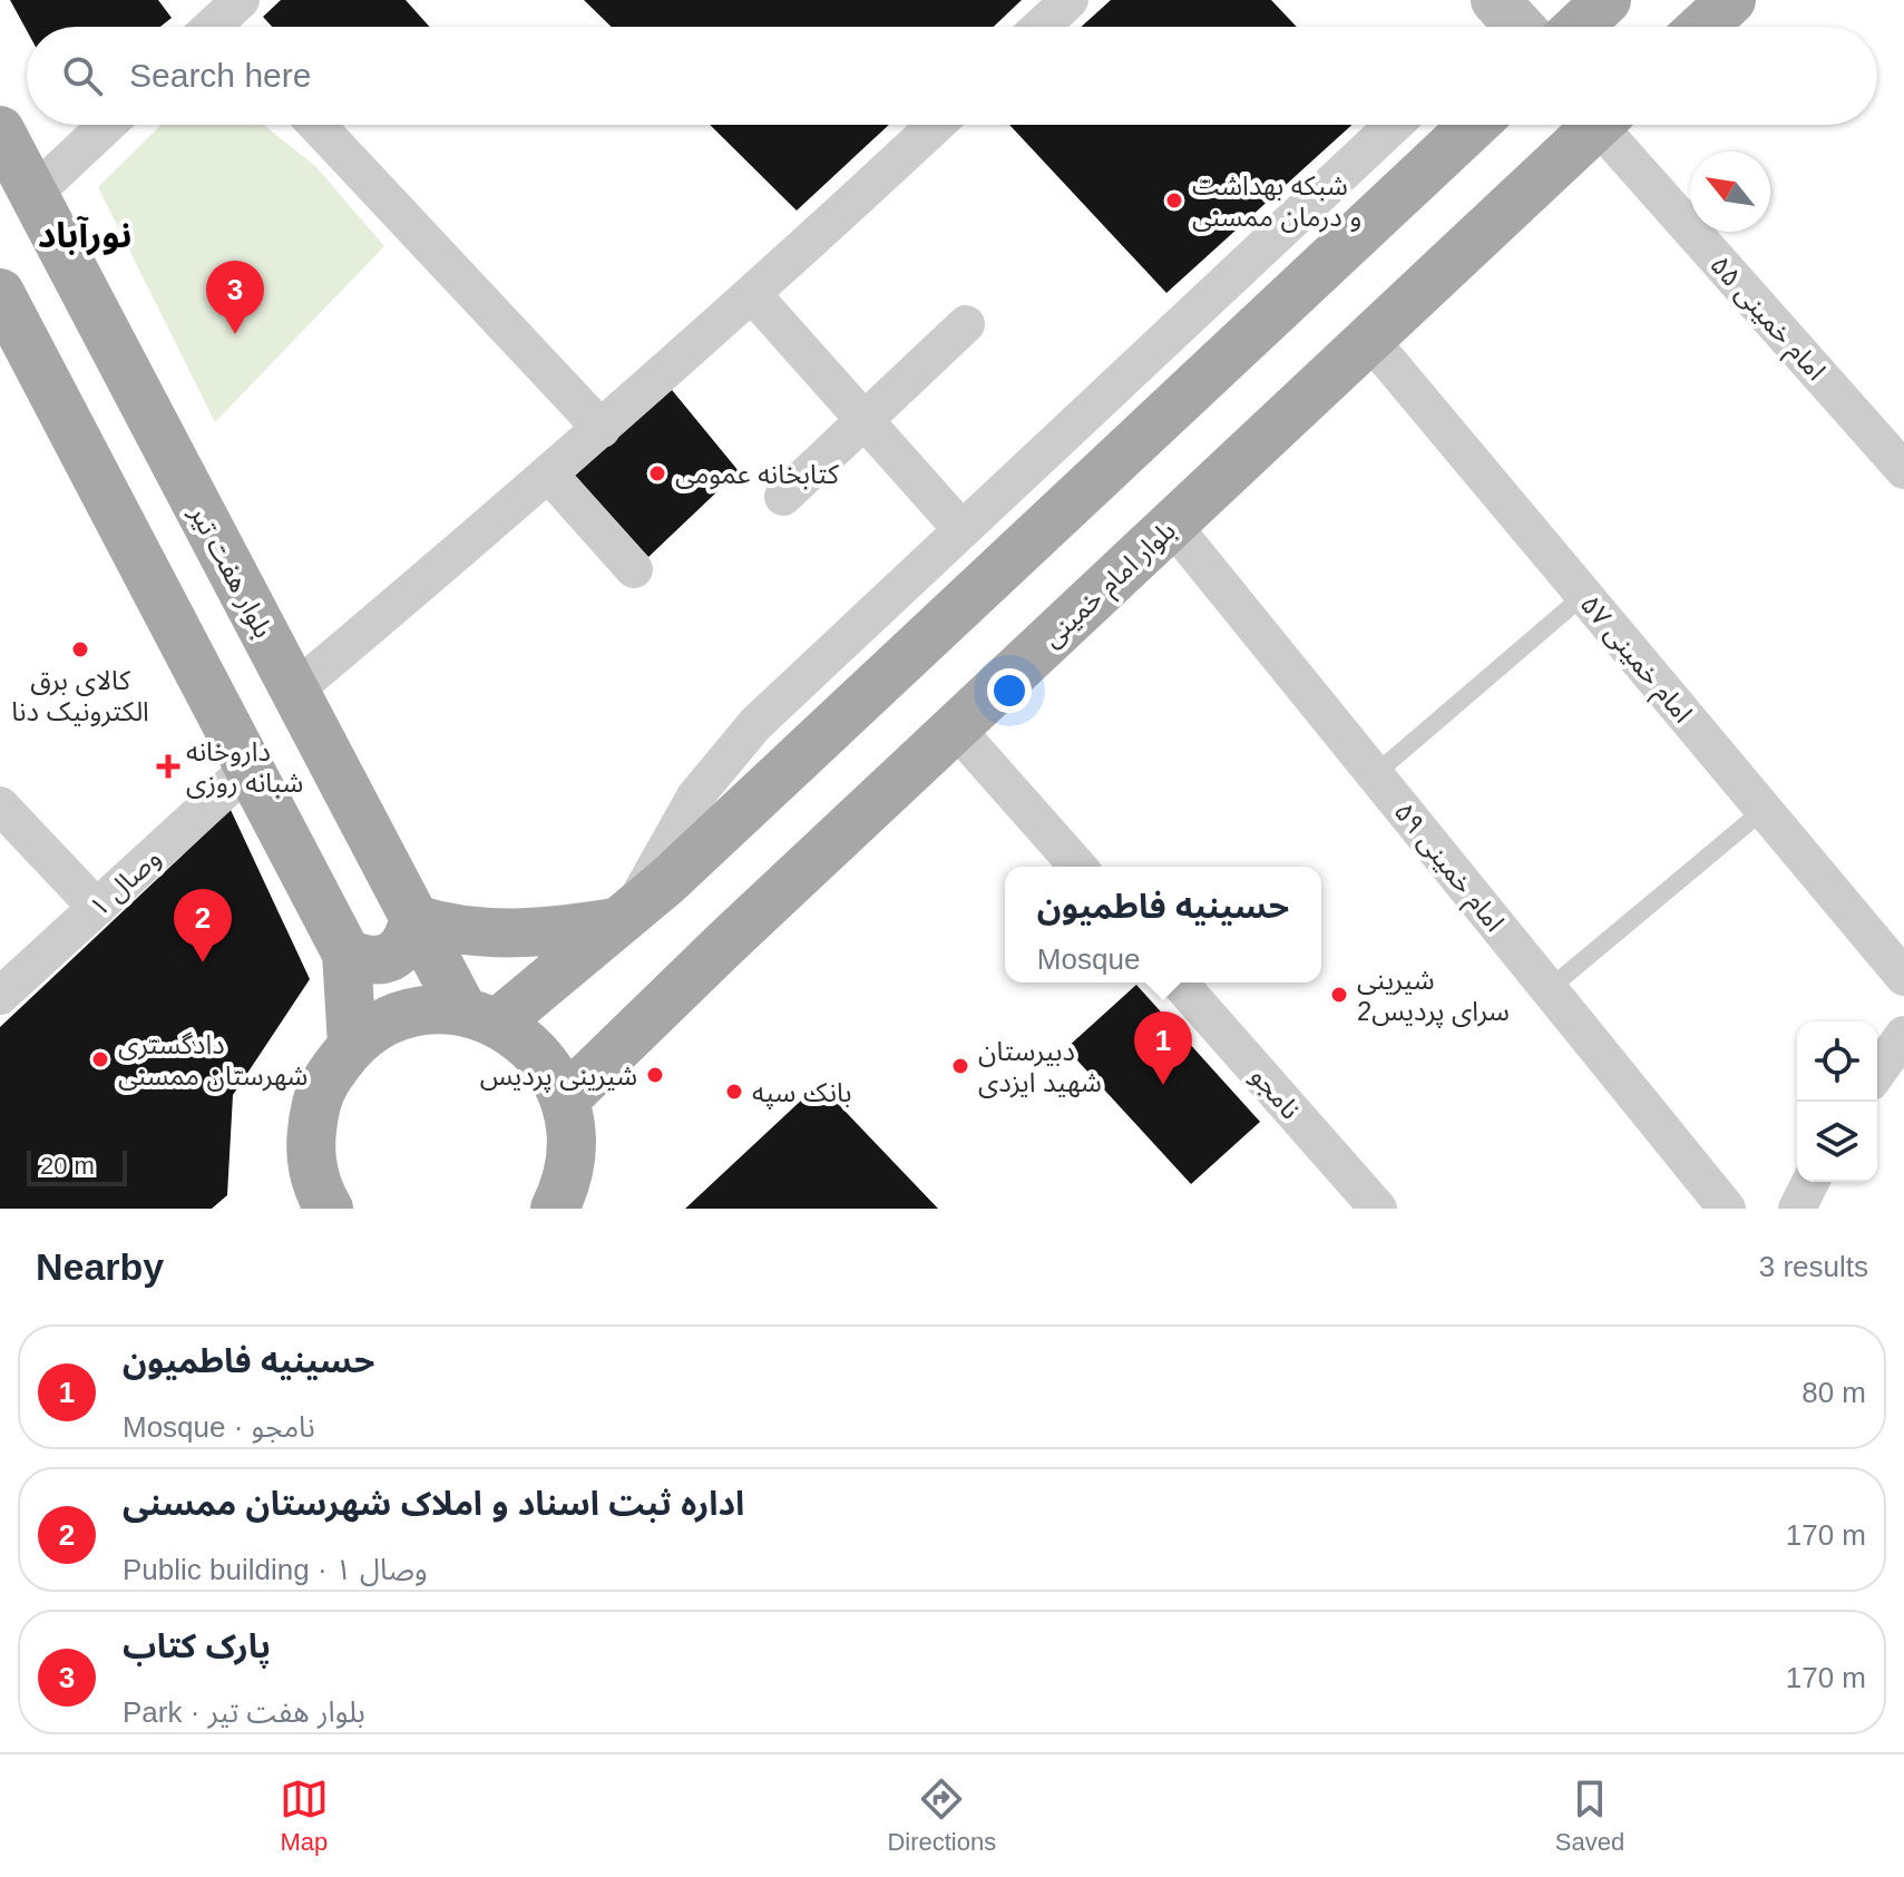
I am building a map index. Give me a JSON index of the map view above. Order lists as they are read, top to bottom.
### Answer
{
  "streets": {
    "main road": ["بلوار هفت تیر", "بلوار امام خمينی"],
    "street": [
      "امام خمينی ۵۵",
      "امام خمينی ۵۷",
      "امام خمينی ۵۹",
      "وصال ۱",
      "نامجو"
    ]
  },
  "crossings": [
    ["بلوار امام خمينی", "امام خمينی ۵۷"],
    ["بلوار امام خمينی", "امام خمينی ۵۹"]
  ],
  "districts": ["نورآباد"],
  "places": {
    "other": [
      "شبکه بهداشت و درمان ممسنی",
      "کتابخانه عمومی",
      "کالای برق الکترونیک دنا",
      "شیرینی سرای پردیس2",
      "دادگستری شهرستان ممسنی",
      "دبیرستان شهید ایزدی",
      "شیرینی پردیس",
      "بانک سپه"
    ],
    "health": ["داروخانه شبانه روزی"]
  },
  "scale_bar": "20 m",
  "north": "top left",
  "page": {
    "search": "Search here",
    "pins": ["3", "2", "1"],
    "popup": ["حسینیه فاطمیون", "Mosque"],
    "scale": "20 m",
    "heading": ["Nearby", "3 results"],
    "list": [
      {
        "mark": "1",
        "name": "حسینیه فاطمیون",
        "note": "Mosque · نامجو",
        "value": "80 m"
      },
      {
        "mark": "2",
        "name": "اداره ثبت اسناد و املاک شهرستان ممسنی",
        "note": "Public building · وصال ۱",
        "value": "170 m"
      },
      {
        "mark": "3",
        "name": "پارک کتاب",
        "note": "Park · بلوار هفت تیر",
        "value": "170 m"
      }
    ],
    "nav": ["Map", "Directions", "Saved"]
  }
}
